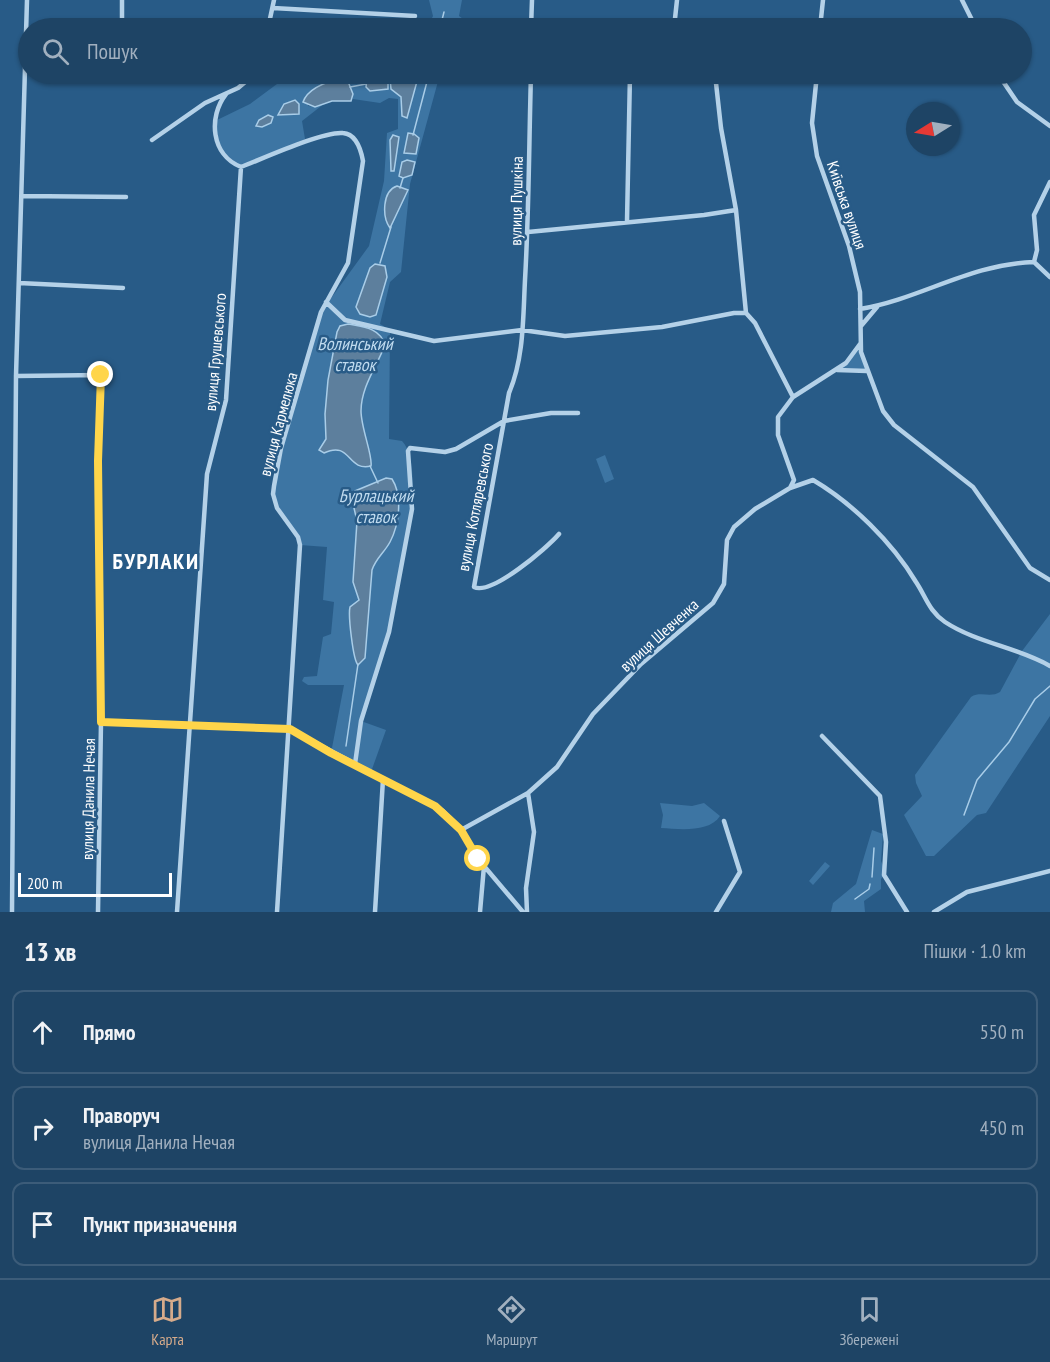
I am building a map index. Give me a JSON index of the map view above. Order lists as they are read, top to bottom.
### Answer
{
  "streets": {
    "street": [
      "вулиця Пушкіна",
      "Київська вулиця",
      "вулиця Грушевського",
      "вулиця Кармелюка",
      "вулиця Котляревського",
      "вулиця Шевченка",
      "вулиця Данила Нечая"
    ]
  },
  "crossings": [
    ["вулиця Пушкіна", "вулиця Котляревського"],
    ["вулиця Грушевського", "вулиця Кармелюка"]
  ],
  "districts": ["БУРЛАКИ"],
  "water": ["Волинський ставок", "Бурлацький ставок"],
  "scale_bar": "200 m",
  "north": "left",
  "page": {
    "search": "Пошук",
    "scale": "200 m",
    "heading": ["13 хв", "Пішки · 1.0 km"],
    "list": [
      ["Прямо", "550 m"],
      ["Праворуч", "вулиця Данила Нечая", "450 m"],
      "Пункт призначення"
    ],
    "nav": ["Карта", "Маршрут", "Збережені"]
  }
}
